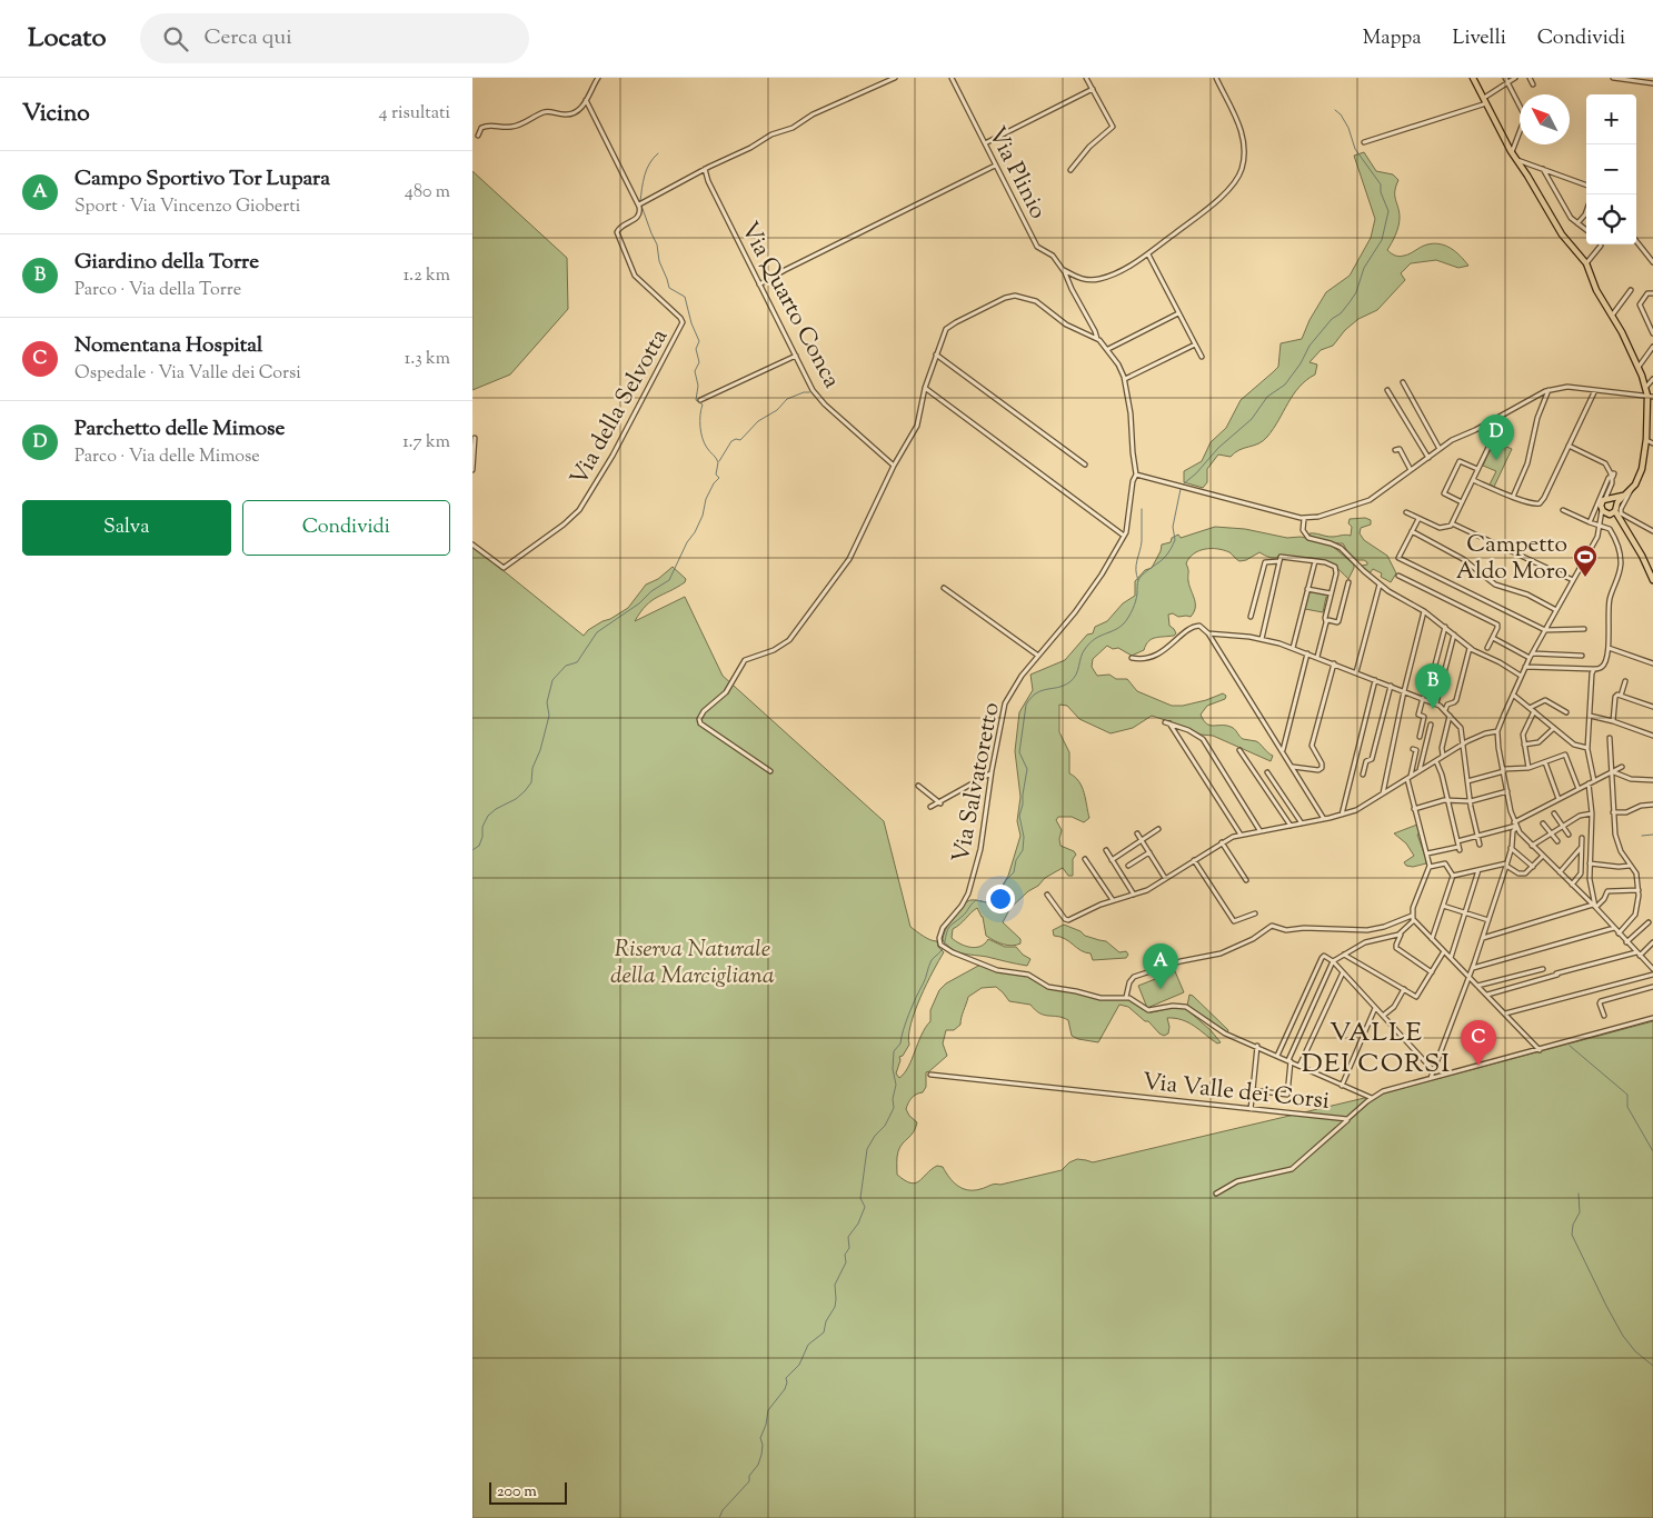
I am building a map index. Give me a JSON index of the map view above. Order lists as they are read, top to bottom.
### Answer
{
  "streets": {
    "street": [
      "Via Plinio",
      "Via Quarto Conca",
      "Via della Selvotta",
      "Via Salvatoretto",
      "Via Valle dei Corsi"
    ]
  },
  "districts": ["VALLE DEI CORSI"],
  "parks": ["Riserva Naturale della Marcigliana"],
  "places": {
    "sports": ["Campetto Aldo Moro"]
  },
  "scale_bar": "200 m",
  "north": "top left",
  "page": {
    "header": "Locato",
    "search": "Cerca qui",
    "nav": ["Mappa", "Livelli", "Condividi"],
    "heading": ["Vicino", "4 risultati"],
    "map_buttons": ["+", "−"],
    "list": [
      {
        "mark": "A",
        "name": "Campo Sportivo Tor Lupara",
        "note": "Sport · Via Vincenzo Gioberti",
        "value": "480 m"
      },
      {
        "mark": "B",
        "name": "Giardino della Torre",
        "note": "Parco · Via della Torre",
        "value": "1.2 km"
      },
      {
        "mark": "C",
        "name": "Nomentana Hospital",
        "note": "Ospedale · Via Valle dei Corsi",
        "value": "1.3 km"
      },
      {
        "mark": "D",
        "name": "Parchetto delle Mimose",
        "note": "Parco · Via delle Mimose",
        "value": "1.7 km"
      }
    ],
    "pins": [
      "D",
      "B",
      "A",
      "C"
    ],
    "buttons": ["Salva", "Condividi"],
    "scale": "200 m"
  }
}
